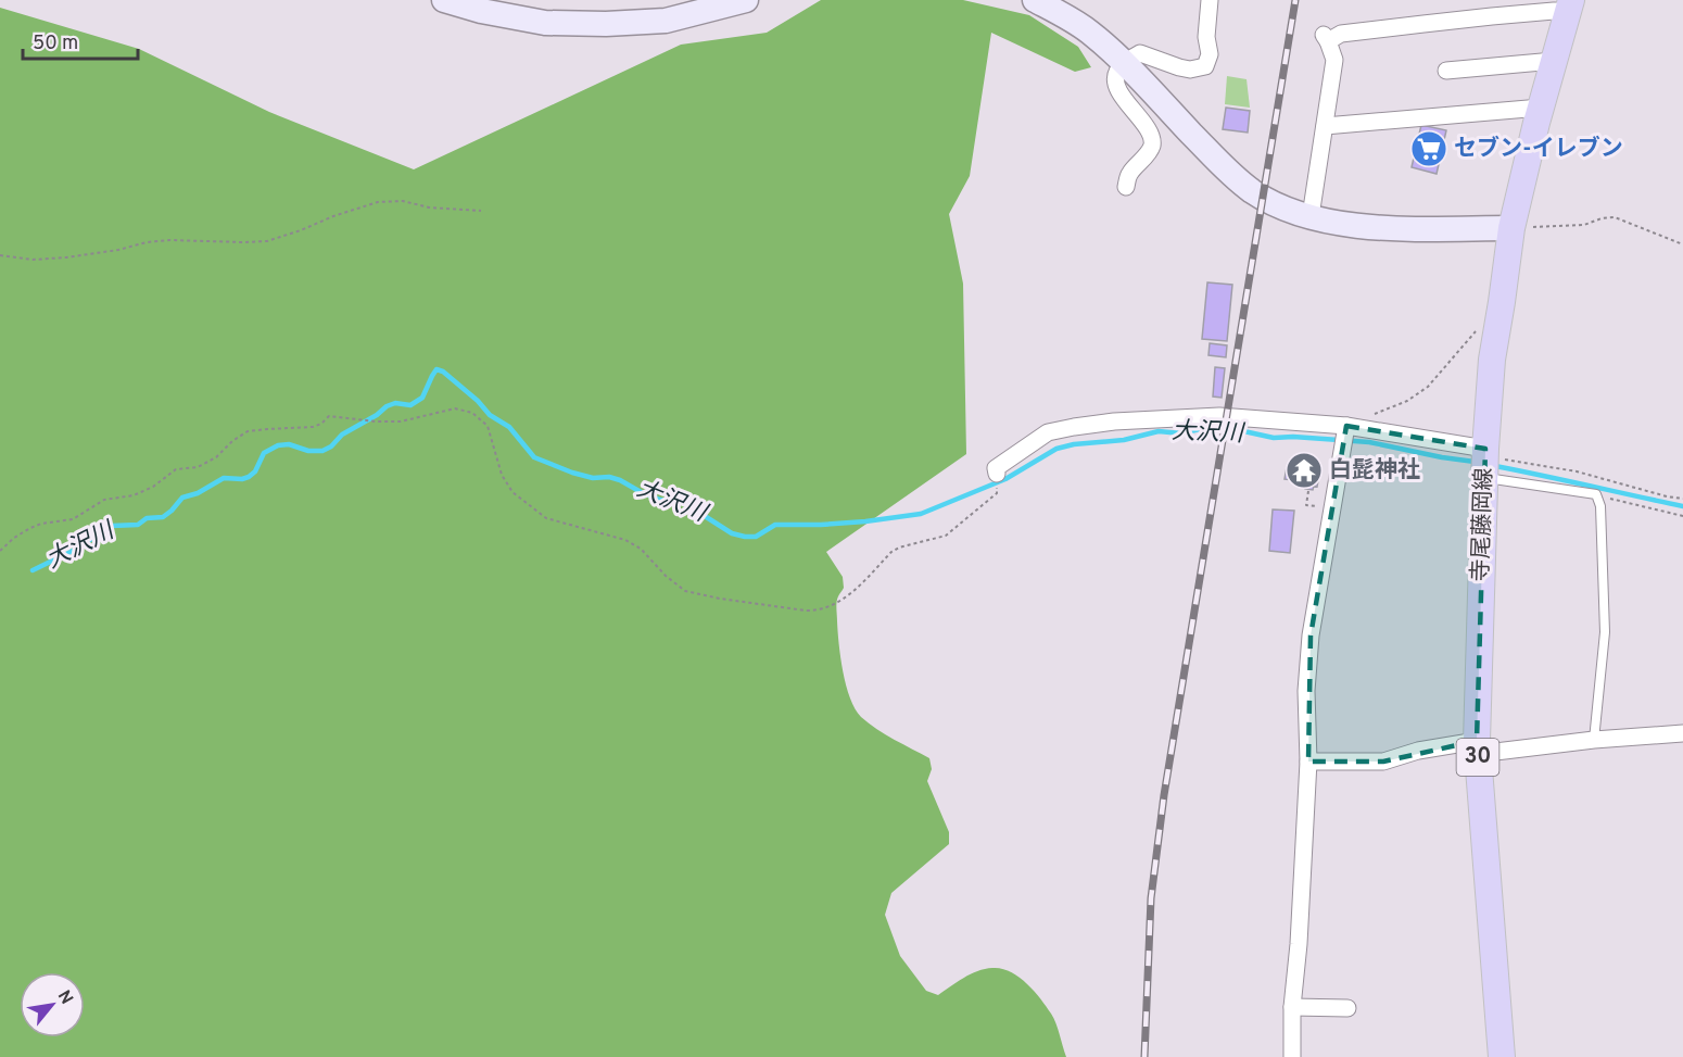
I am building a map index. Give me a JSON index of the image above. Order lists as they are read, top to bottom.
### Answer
{
  "streets": {
    "main road": ["寺尾藤岡線", "30"]
  },
  "water": ["大沢川"],
  "places": {
    "supermarket": ["セブン-イレブン"],
    "temple": ["白髭神社"]
  },
  "scale_bar": "50 m",
  "north": "top right"
}
